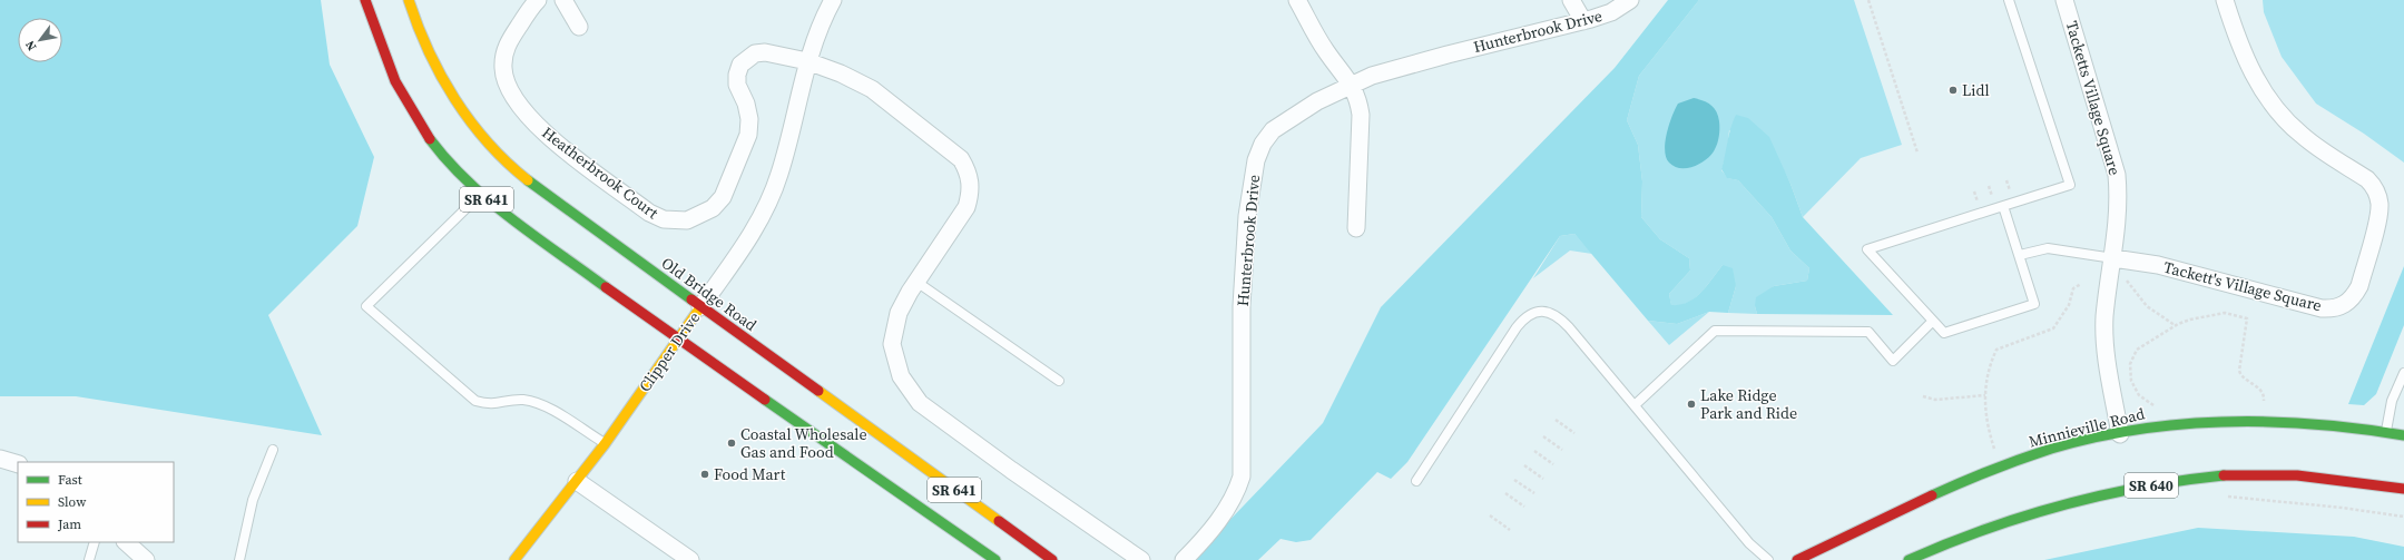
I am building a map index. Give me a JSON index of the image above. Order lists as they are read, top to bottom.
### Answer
{
  "streets": {
    "main road": [
      "SR 641",
      "Old Bridge Road",
      "Clipper Drive",
      "Minnieville Road",
      "SR 640"
    ],
    "street": [
      "Hunterbrook Drive",
      "Tacketts Village Square",
      "Heatherbrook Court",
      "Tackett's Village Square"
    ]
  },
  "crossings": [
    ["Tacketts Village Square", "Tackett's Village Square"],
    ["Tacketts Village Square", "Minnieville Road"],
    ["Heatherbrook Court", "Clipper Drive"],
    ["SR 641", "Clipper Drive"],
    ["Old Bridge Road", "Clipper Drive"]
  ],
  "places": [
    "Lidl",
    "Lake Ridge Park and Ride",
    "Coastal Wholesale Gas and Food",
    "Food Mart"
  ],
  "legend": ["Fast", "Slow", "Jam"],
  "north": "bottom left"
}
